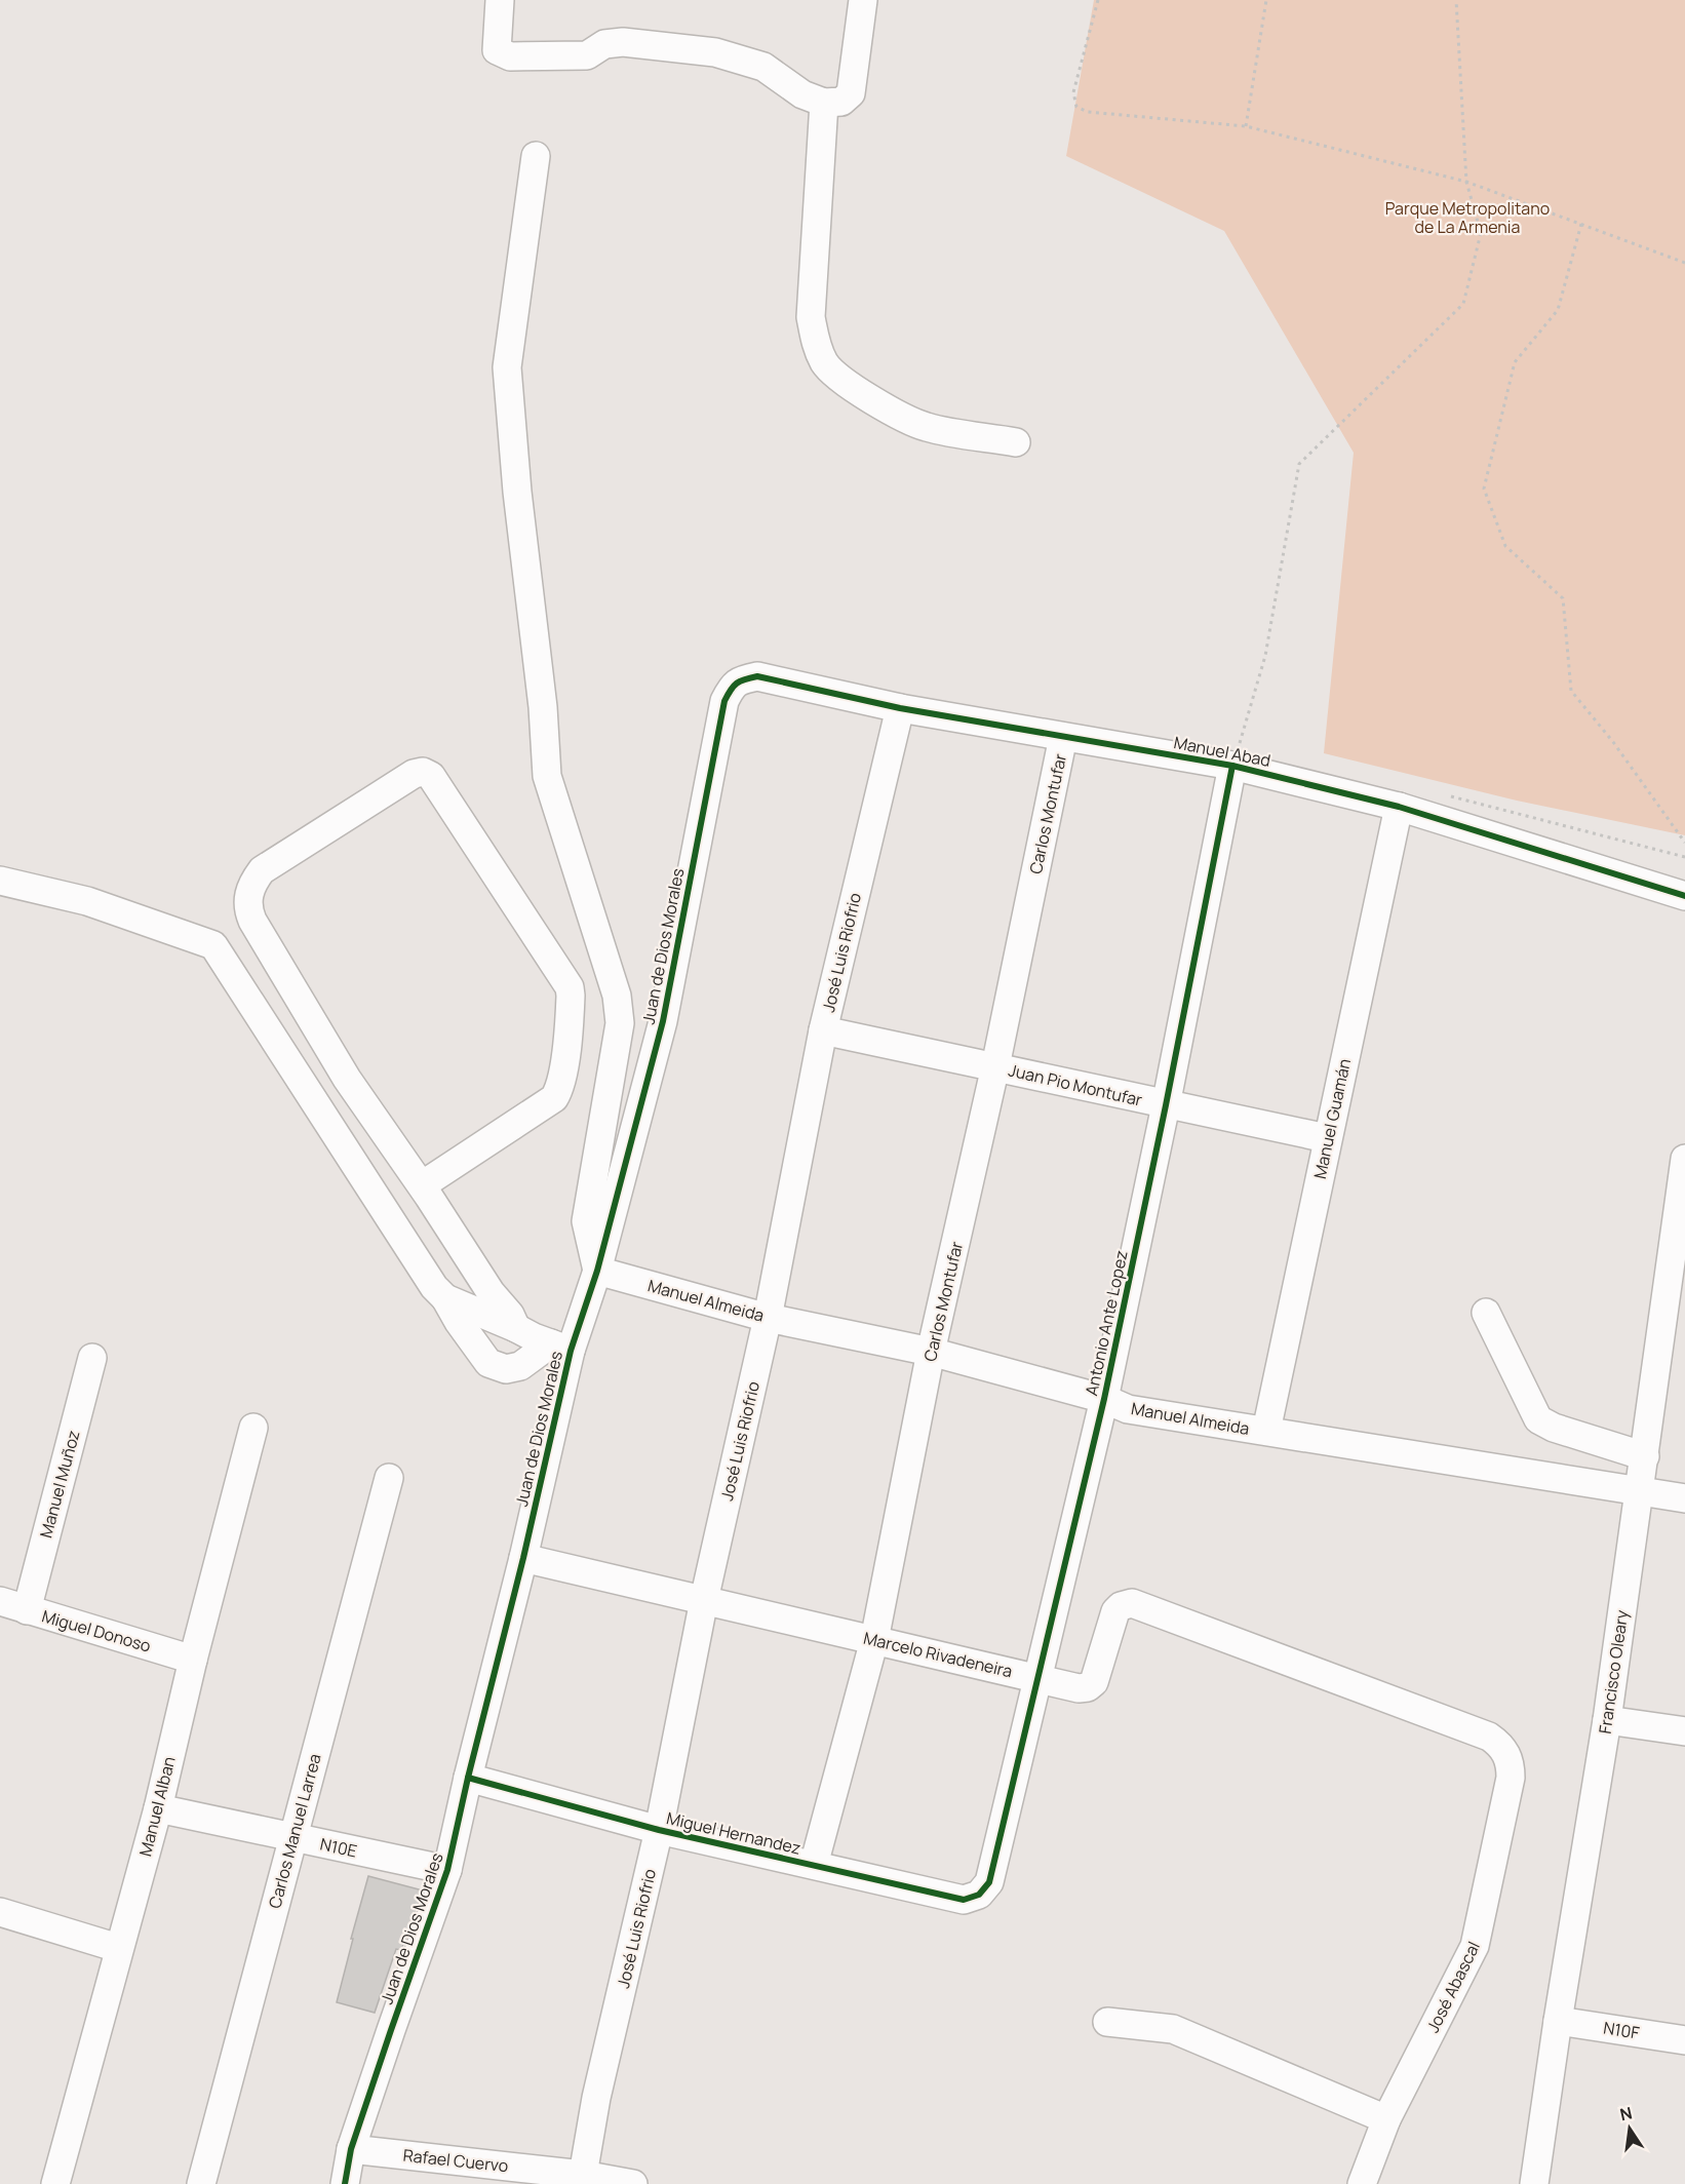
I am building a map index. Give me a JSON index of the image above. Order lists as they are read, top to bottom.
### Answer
{
  "streets": {
    "street": [
      "Manuel Abad",
      "Carlos Montufar",
      "Juan de Dios Morales",
      "José Luis Riofrio",
      "Juan Pio Montufar",
      "Manuel Guamán",
      "Manuel Almeida",
      "Antonio Ante Lopez",
      "Manuel Muñoz",
      "Miguel Donoso",
      "Marcelo Rivadeneira",
      "Francisco Oleary",
      "Manuel Alban",
      "Carlos Manuel Larrea",
      "Miguel Hernandez",
      "N10E",
      "José Abascal",
      "N10F",
      "Rafael Cuervo"
    ]
  },
  "crossings": [
    ["Manuel Abad", "Carlos Montufar"],
    ["Manuel Abad", "Juan de Dios Morales"],
    ["Manuel Abad", "José Luis Riofrio"],
    ["Manuel Abad", "Manuel Guamán"],
    ["Manuel Abad", "Antonio Ante Lopez"],
    ["Carlos Montufar", "Juan Pio Montufar"],
    ["Carlos Montufar", "Manuel Almeida"],
    ["Carlos Montufar", "Marcelo Rivadeneira"],
    ["Carlos Montufar", "Miguel Hernandez"],
    ["Juan de Dios Morales", "Manuel Almeida"],
    ["Juan de Dios Morales", "Marcelo Rivadeneira"],
    ["Juan de Dios Morales", "Miguel Hernandez"],
    ["Juan de Dios Morales", "N10E"],
    ["Juan de Dios Morales", "Rafael Cuervo"],
    ["José Luis Riofrio", "Juan Pio Montufar"],
    ["José Luis Riofrio", "Manuel Almeida"],
    ["José Luis Riofrio", "Marcelo Rivadeneira"],
    ["José Luis Riofrio", "Miguel Hernandez"],
    ["José Luis Riofrio", "Rafael Cuervo"],
    ["Juan Pio Montufar", "Manuel Guamán"],
    ["Juan Pio Montufar", "Antonio Ante Lopez"],
    ["Manuel Guamán", "Manuel Almeida"],
    ["Manuel Almeida", "Antonio Ante Lopez"],
    ["Manuel Almeida", "Francisco Oleary"],
    ["Antonio Ante Lopez", "Marcelo Rivadeneira"],
    ["Antonio Ante Lopez", "Miguel Hernandez"],
    ["Manuel Muñoz", "Miguel Donoso"],
    ["Miguel Donoso", "Manuel Alban"],
    ["Marcelo Rivadeneira", "José Abascal"],
    ["Francisco Oleary", "N10F"],
    ["Manuel Alban", "N10E"],
    ["Carlos Manuel Larrea", "N10E"]
  ],
  "parks": ["Parque Metropolitano de La Armenia"],
  "north": "top"
}
